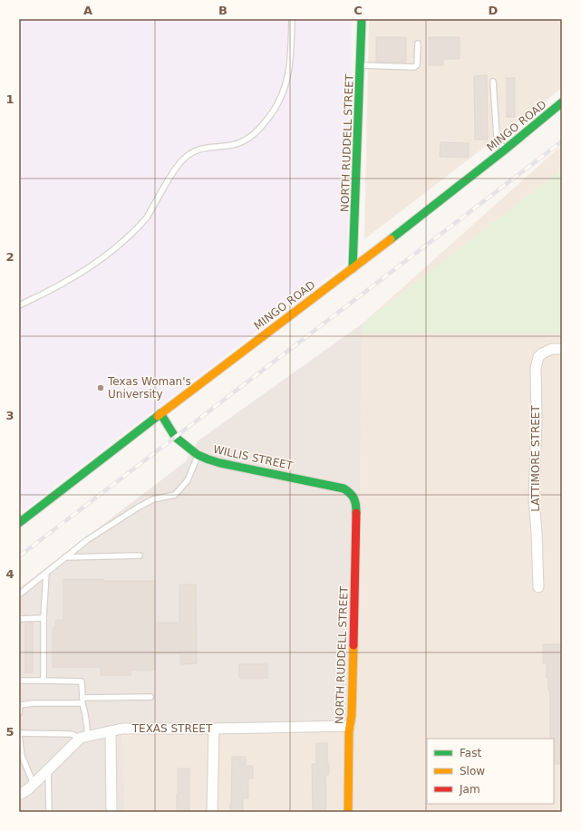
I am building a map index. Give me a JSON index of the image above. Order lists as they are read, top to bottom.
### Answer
{
  "streets": {
    "street": [
      "MINGO ROAD",
      "NORTH RUDDELL STREET",
      "WILLIS STREET",
      "LATTIMORE STREET",
      "TEXAS STREET"
    ]
  },
  "crossings": [
    ["MINGO ROAD", "NORTH RUDDELL STREET"],
    ["MINGO ROAD", "WILLIS STREET"],
    ["NORTH RUDDELL STREET", "WILLIS STREET"],
    ["NORTH RUDDELL STREET", "TEXAS STREET"]
  ],
  "places": ["Texas Woman's University"],
  "legend": ["Fast", "Slow", "Jam"],
  "grid": {
    "columns": [
      "A",
      "B",
      "C",
      "D"
    ],
    "rows": [
      "1",
      "2",
      "3",
      "4",
      "5"
    ]
  }
}
